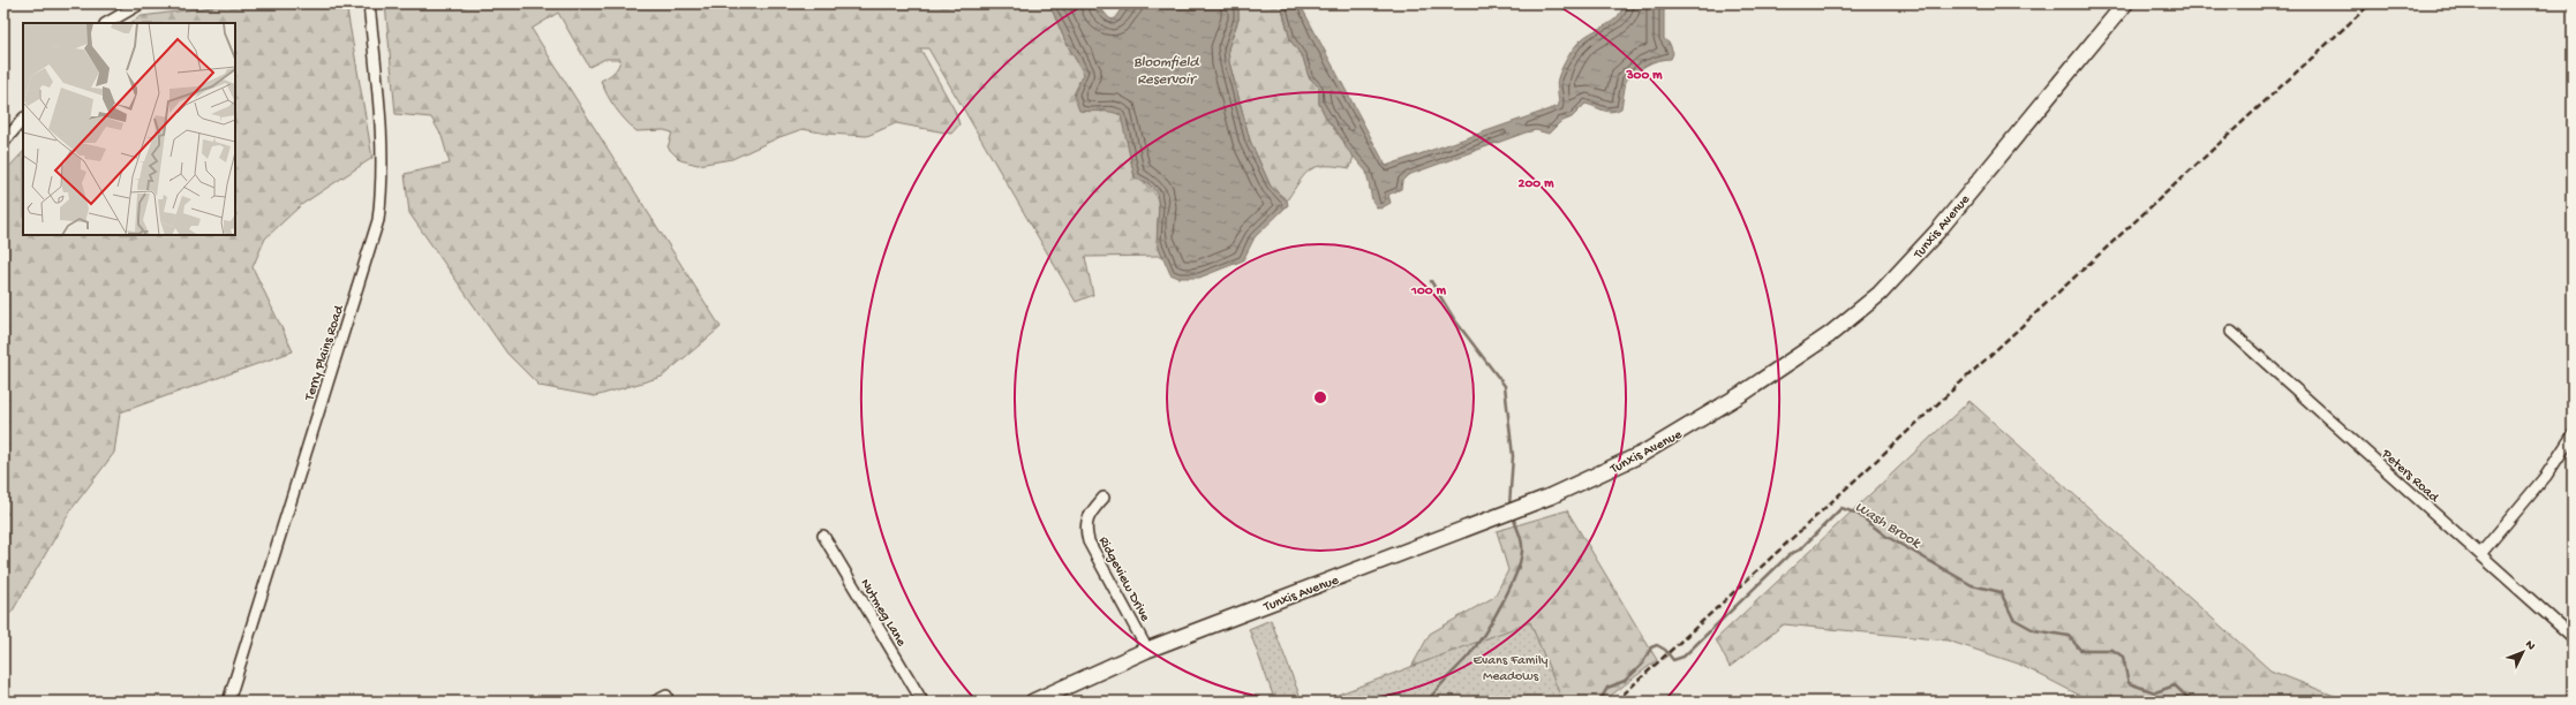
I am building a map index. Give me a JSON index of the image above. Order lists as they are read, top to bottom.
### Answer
{
  "streets": {
    "main road": ["Tunxis Avenue"],
    "street": [
      "Terry Plains Road",
      "Peters Road",
      "Ridgeview Drive",
      "Nutmeg Lane"
    ]
  },
  "crossings": [
    ["Tunxis Avenue", "Ridgeview Drive"]
  ],
  "water": ["Bloomfield Reservoir", "Wash Brook"],
  "parks": ["Evans Family Meadows"],
  "north": "top right",
  "rings": ["300 m", "200 m", "100 m"]
}
